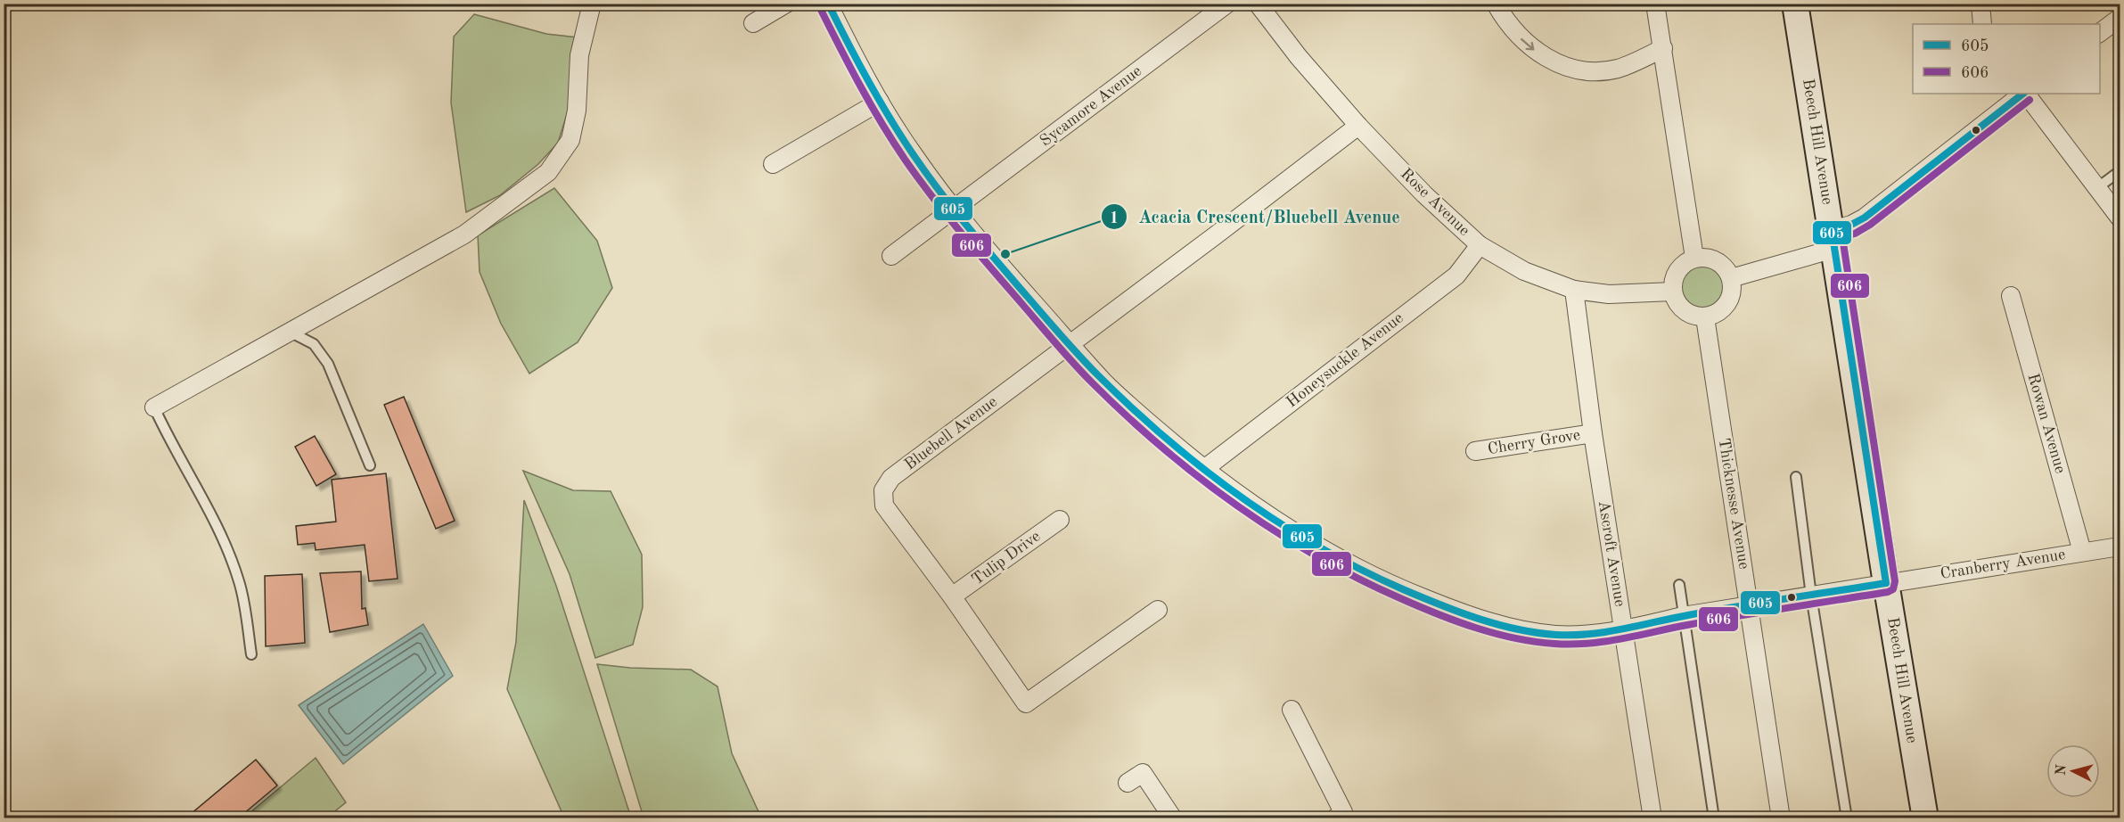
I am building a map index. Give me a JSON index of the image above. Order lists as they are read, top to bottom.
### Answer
{
  "streets": {
    "street": [
      "Sycamore Avenue",
      "Beech Hill Avenue",
      "Rose Avenue",
      "Honeysuckle Avenue",
      "Rowan Avenue",
      "Bluebell Avenue",
      "Cherry Grove",
      "Thicknesse Avenue",
      "Ascroft Avenue",
      "Tulip Drive",
      "Cranberry Avenue"
    ]
  },
  "crossings": [
    ["Sycamore Avenue", "Cranberry Avenue"],
    ["Beech Hill Avenue", "Cranberry Avenue"],
    ["Rose Avenue", "Honeysuckle Avenue"],
    ["Rose Avenue", "Bluebell Avenue"],
    ["Rose Avenue", "Thicknesse Avenue"],
    ["Rose Avenue", "Ascroft Avenue"],
    ["Honeysuckle Avenue", "Cranberry Avenue"],
    ["Rowan Avenue", "Cranberry Avenue"],
    ["Bluebell Avenue", "Tulip Drive"],
    ["Bluebell Avenue", "Cranberry Avenue"],
    ["Cherry Grove", "Ascroft Avenue"],
    ["Thicknesse Avenue", "Cranberry Avenue"],
    ["Ascroft Avenue", "Cranberry Avenue"]
  ],
  "places": ["Acacia Crescent/Bluebell Avenue"],
  "lines": ["transit line 605", "transit line 606"],
  "legend": ["605", "606"],
  "north": "left"
}
